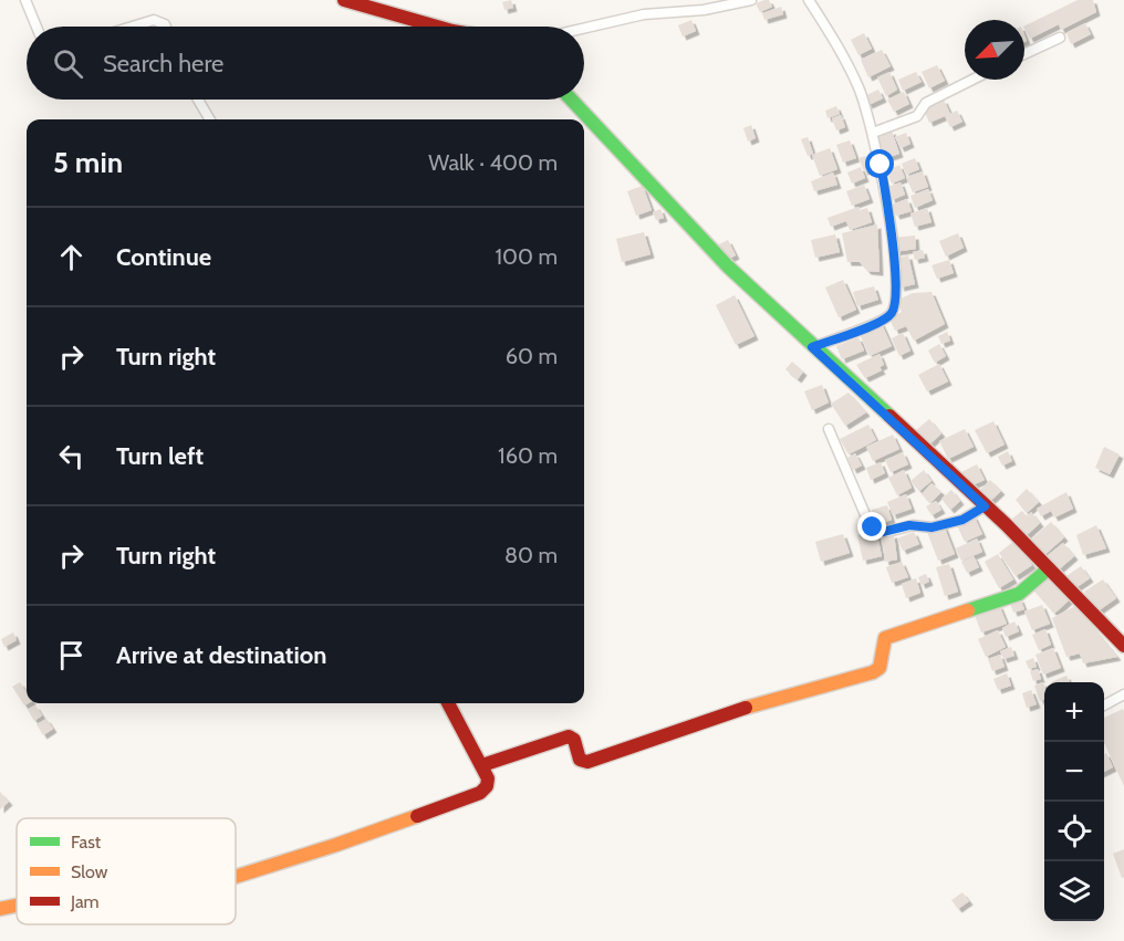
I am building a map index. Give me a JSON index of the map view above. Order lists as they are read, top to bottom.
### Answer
{
  "legend": ["Fast", "Slow", "Jam"],
  "north": "bottom left",
  "page": {
    "search": "Search here",
    "heading": ["5 min", "Walk · 400 m"],
    "list": [
      ["Continue", "100 m"],
      ["Turn right", "60 m"],
      ["Turn left", "160 m"],
      ["Turn right", "80 m"],
      "Arrive at destination"
    ],
    "map_buttons": ["+", "−"]
  }
}
